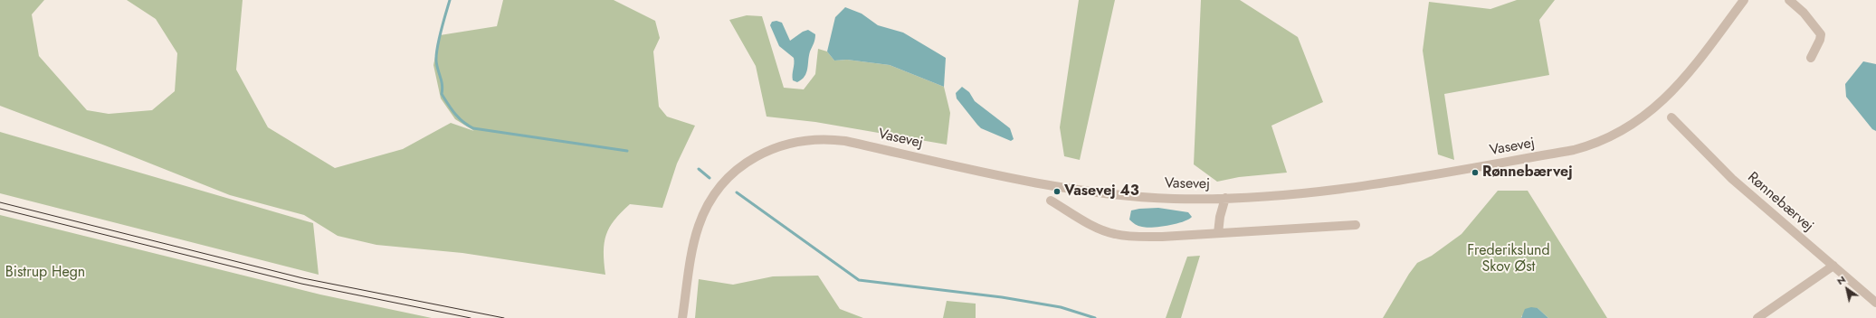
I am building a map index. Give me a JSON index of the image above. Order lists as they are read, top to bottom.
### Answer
{
  "streets": {
    "street": ["Vasevej", "Rønnebærvej"]
  },
  "parks": ["Frederikslund Skov Øst", "Bistrup Hegn"],
  "places": ["Rønnebærvej", "Vasevej 43"],
  "north": "top left"
}
